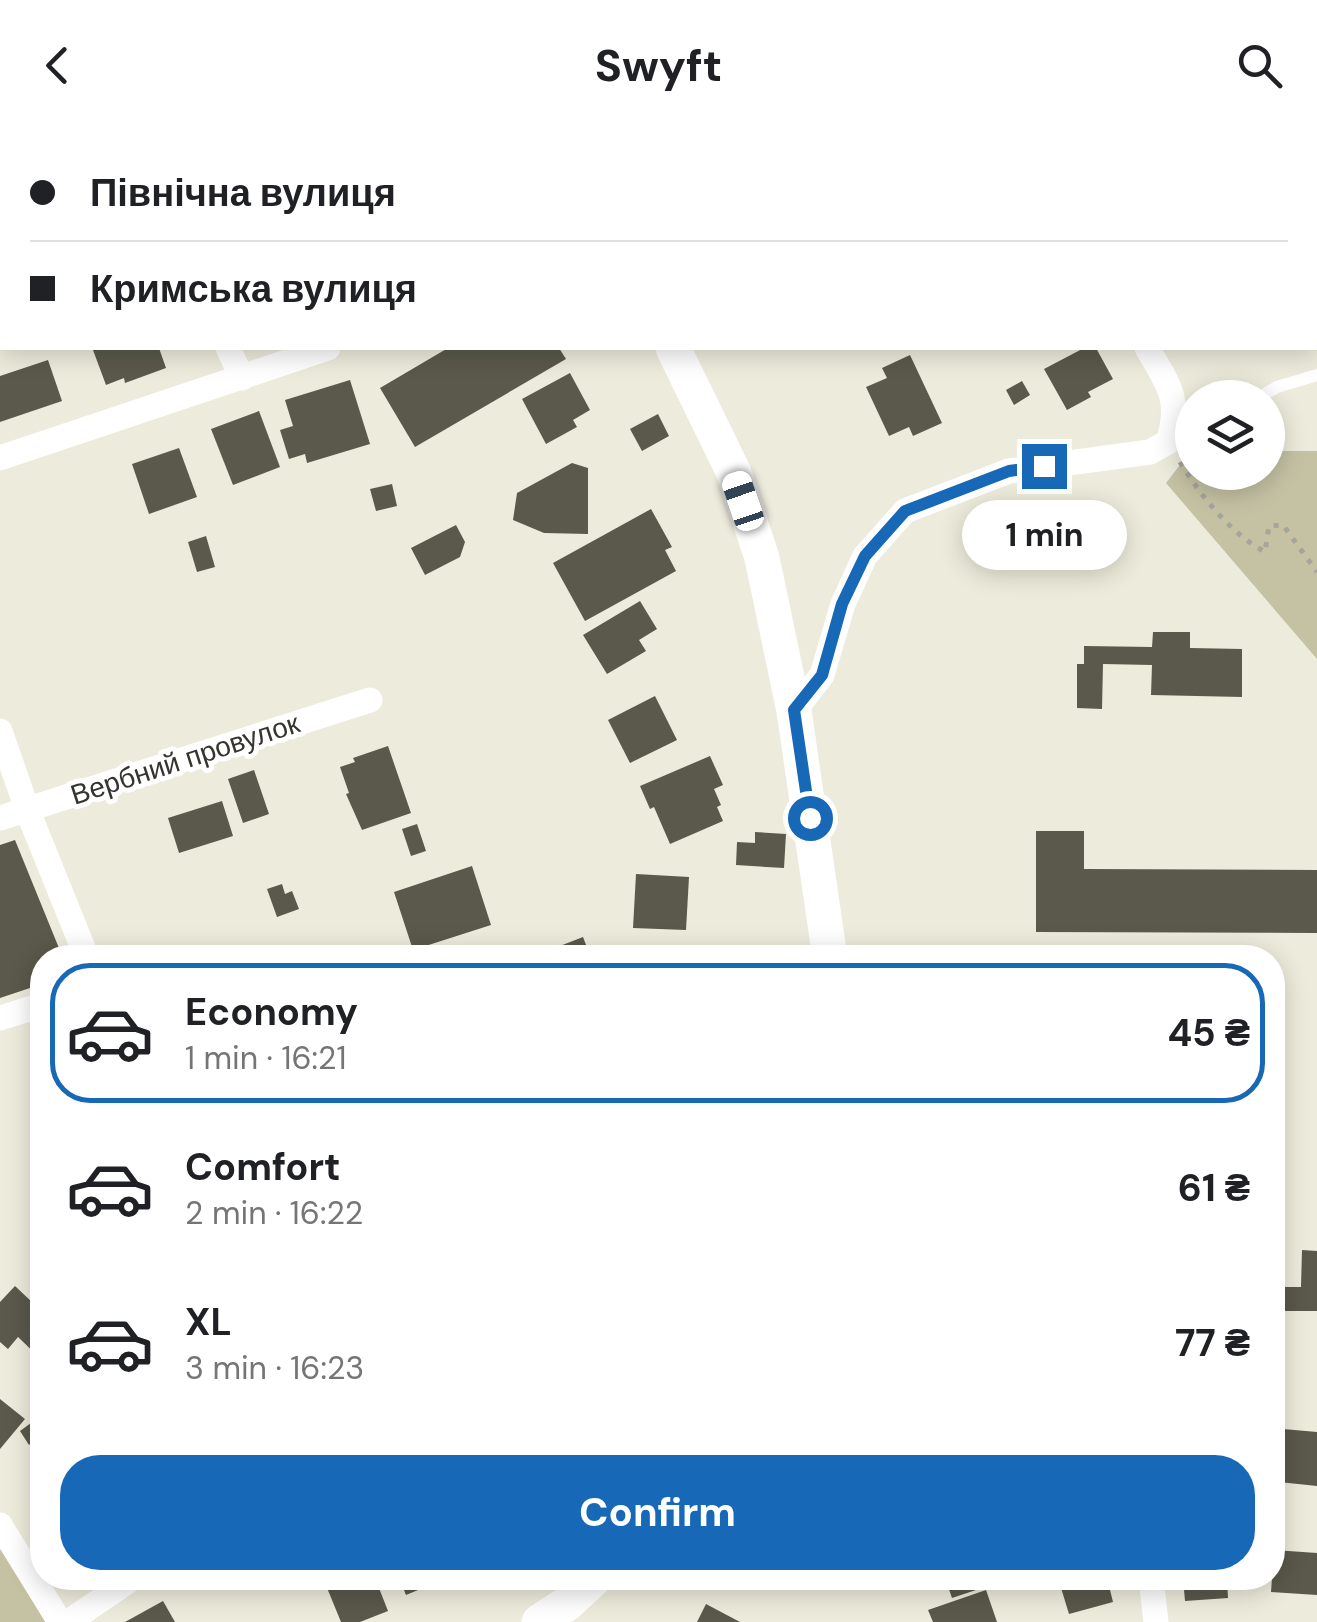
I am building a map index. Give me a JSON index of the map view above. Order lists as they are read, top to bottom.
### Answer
{
  "streets": {
    "street": ["Вербний провулок"]
  },
  "page": {
    "header": "Swyft",
    "banner": ["Північна вулиця", "Кримська вулиця"],
    "bubble": "1 min",
    "list": [
      {
        "name": "Economy",
        "note": "1 min · 16:21",
        "value": "45 ₴"
      },
      {
        "name": "Comfort",
        "note": "2 min · 16:22",
        "value": "61 ₴"
      },
      {
        "name": "XL",
        "note": "3 min · 16:23",
        "value": "77 ₴"
      }
    ],
    "buttons": "Confirm"
  }
}
